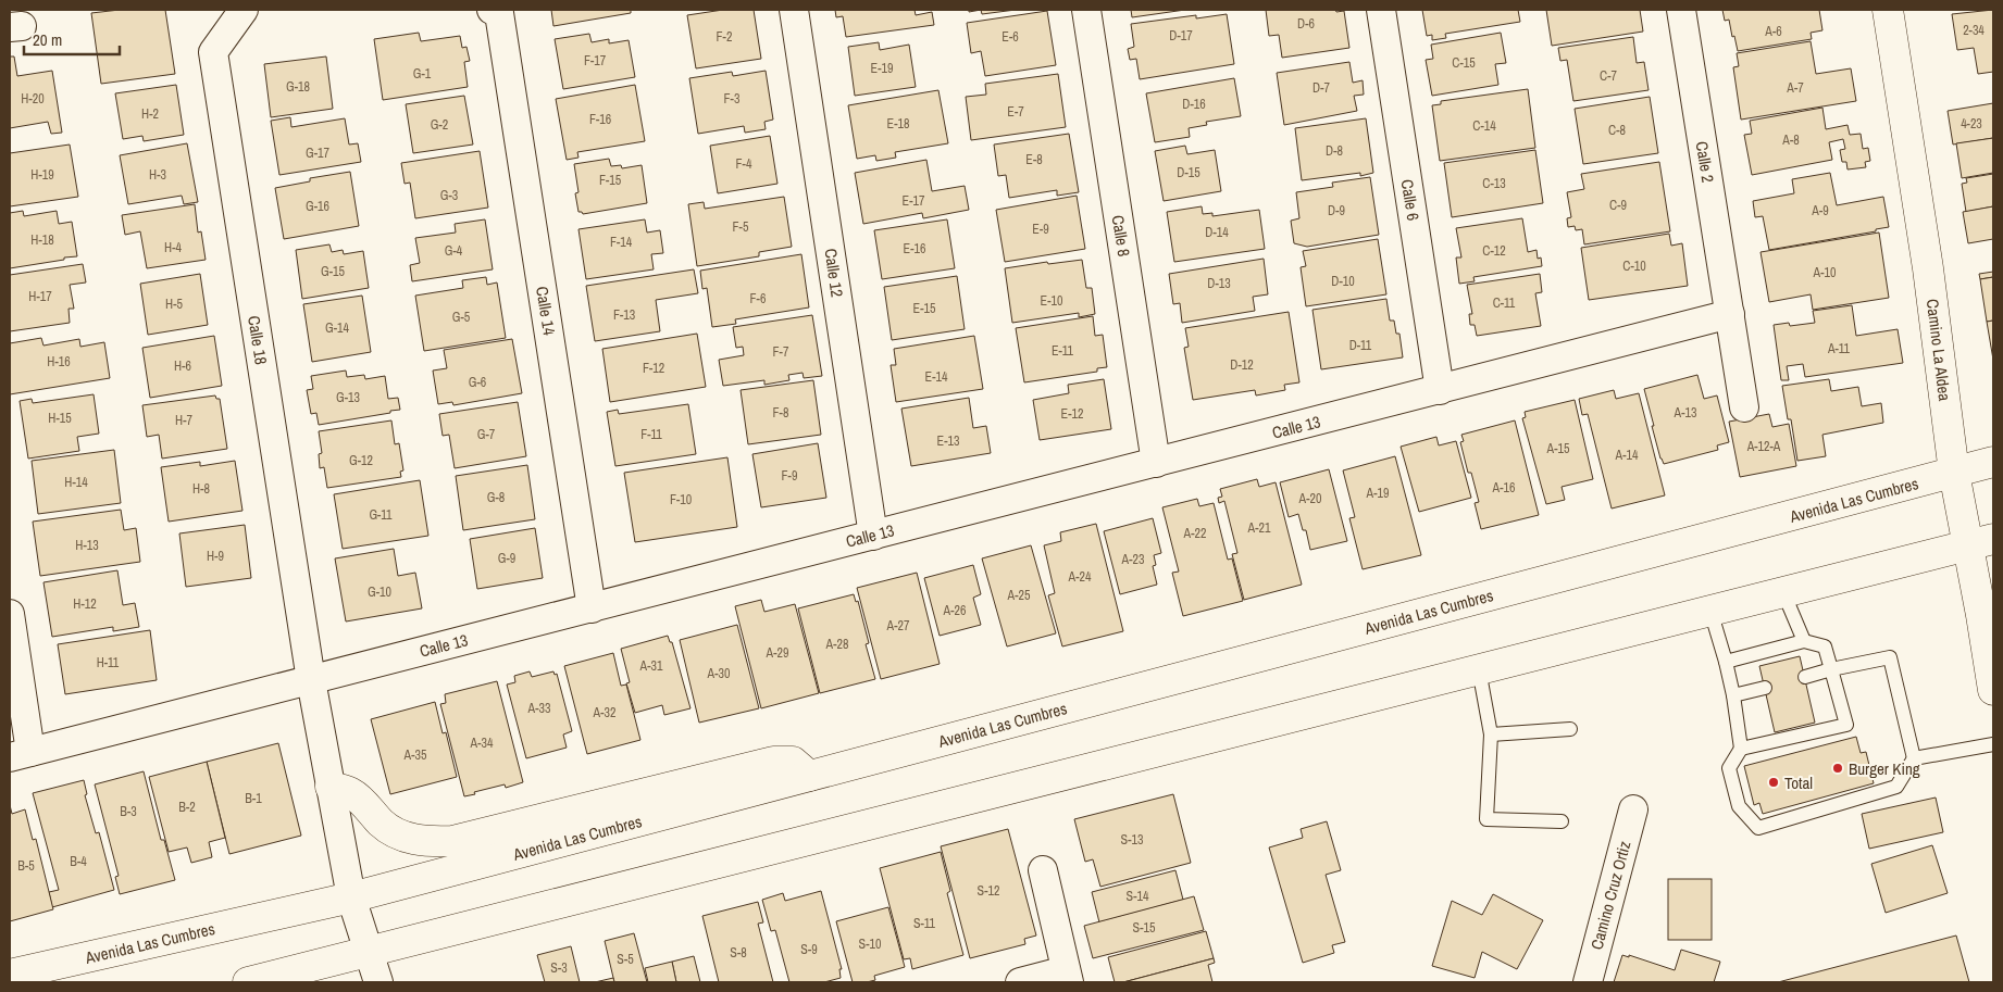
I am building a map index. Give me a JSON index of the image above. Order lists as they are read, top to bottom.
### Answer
{
  "streets": {
    "main road": ["Camino La Aldea", "Avenida Las Cumbres"],
    "street": [
      "Calle 2",
      "Calle 6",
      "Calle 8",
      "Calle 12",
      "Calle 14",
      "Calle 18",
      "Calle 13",
      "Camino Cruz Ortiz"
    ]
  },
  "crossings": [
    ["Calle 2", "Calle 13"],
    ["Calle 6", "Calle 13"],
    ["Calle 8", "Calle 13"],
    ["Calle 12", "Calle 13"],
    ["Calle 14", "Calle 13"],
    ["Calle 18", "Calle 13"],
    ["Calle 18", "Avenida Las Cumbres"],
    ["Camino La Aldea", "Avenida Las Cumbres"]
  ],
  "places": ["Burger King", "Total"],
  "house_numbers": [
    "D-6",
    "2-34",
    "A-6",
    "D-17",
    "F-2",
    "E-6",
    "F-17",
    "C-15",
    "E-19",
    "G-1",
    "C-7",
    "G-18",
    "D-7",
    "A-7",
    "H-20",
    "F-3",
    "D-16",
    "E-7",
    "H-2",
    "F-16",
    "E-18",
    "4-23",
    "G-2",
    "C-14",
    "C-8",
    "A-8",
    "D-8",
    "G-17",
    "E-8",
    "F-4",
    "D-15",
    "H-19",
    "H-3",
    "F-15",
    "C-13",
    "G-3",
    "E-17",
    "C-9",
    "G-16",
    "D-9",
    "A-9",
    "F-5",
    "E-9",
    "D-14",
    "H-18",
    "F-14",
    "H-4",
    "E-16",
    "G-4",
    "C-12",
    "C-10",
    "G-15",
    "A-10",
    "D-10",
    "D-13",
    "H-17",
    "F-6",
    "E-10",
    "C-11",
    "H-5",
    "E-15",
    "F-13",
    "G-5",
    "G-14",
    "D-11",
    "A-11",
    "E-11",
    "F-7",
    "H-16",
    "D-12",
    "H-6",
    "F-12",
    "E-14",
    "G-6",
    "G-13",
    "F-8",
    "A-13",
    "E-12",
    "H-15",
    "H-7",
    "G-7",
    "F-11",
    "E-13",
    "A-12-A",
    "A-15",
    "A-14",
    "G-12",
    "F-9",
    "H-14",
    "A-16",
    "H-8",
    "A-19",
    "G-8",
    "A-20",
    "F-10",
    "G-11",
    "A-21",
    "A-22",
    "H-13",
    "H-9",
    "G-9",
    "A-23",
    "A-24",
    "G-10",
    "A-25",
    "H-12",
    "A-26",
    "A-27",
    "A-28",
    "A-29",
    "H-11",
    "A-31",
    "A-30",
    "A-33",
    "A-32",
    "A-34",
    "A-35",
    "B-1",
    "B-2",
    "B-3",
    "S-13",
    "B-4",
    "B-5",
    "S-12",
    "S-14",
    "S-11",
    "S-15",
    "S-10",
    "S-9",
    "S-8",
    "S-5",
    "S-3"
  ],
  "scale_bar": "20 m"
}
